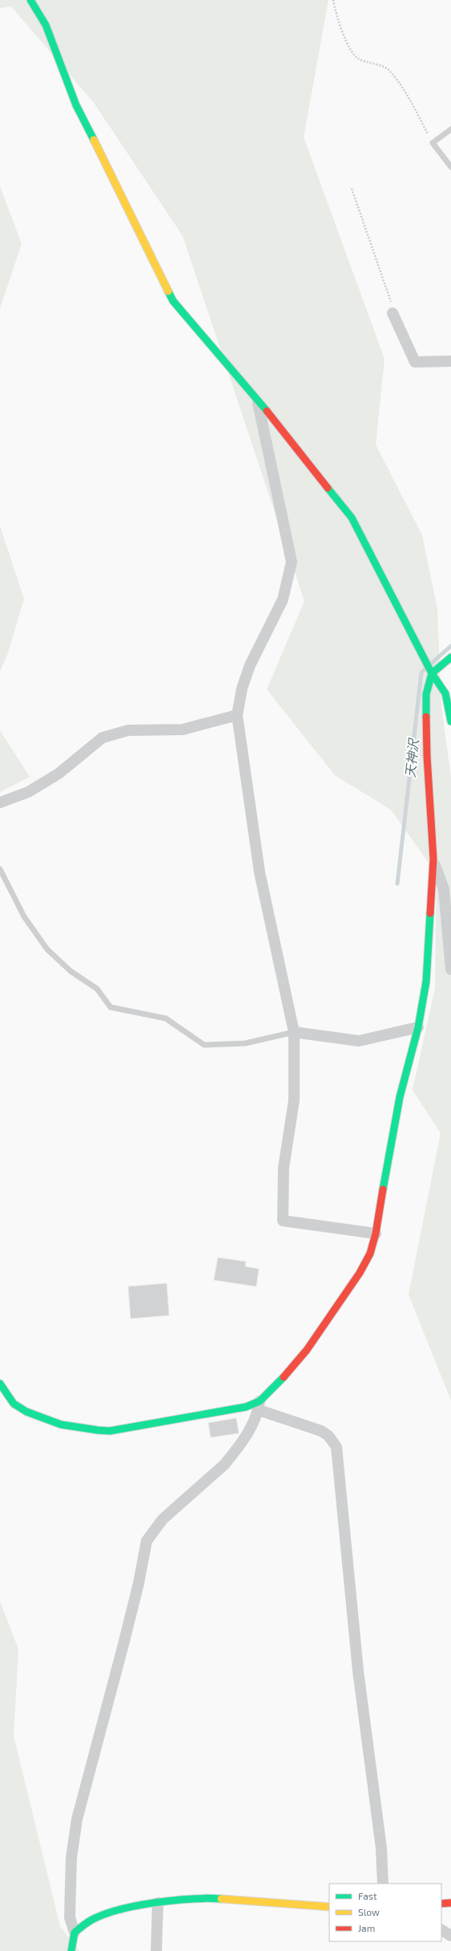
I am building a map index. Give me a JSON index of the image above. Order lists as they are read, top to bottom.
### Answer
{
  "water": ["天神沢"],
  "legend": ["Fast", "Slow", "Jam"]
}
